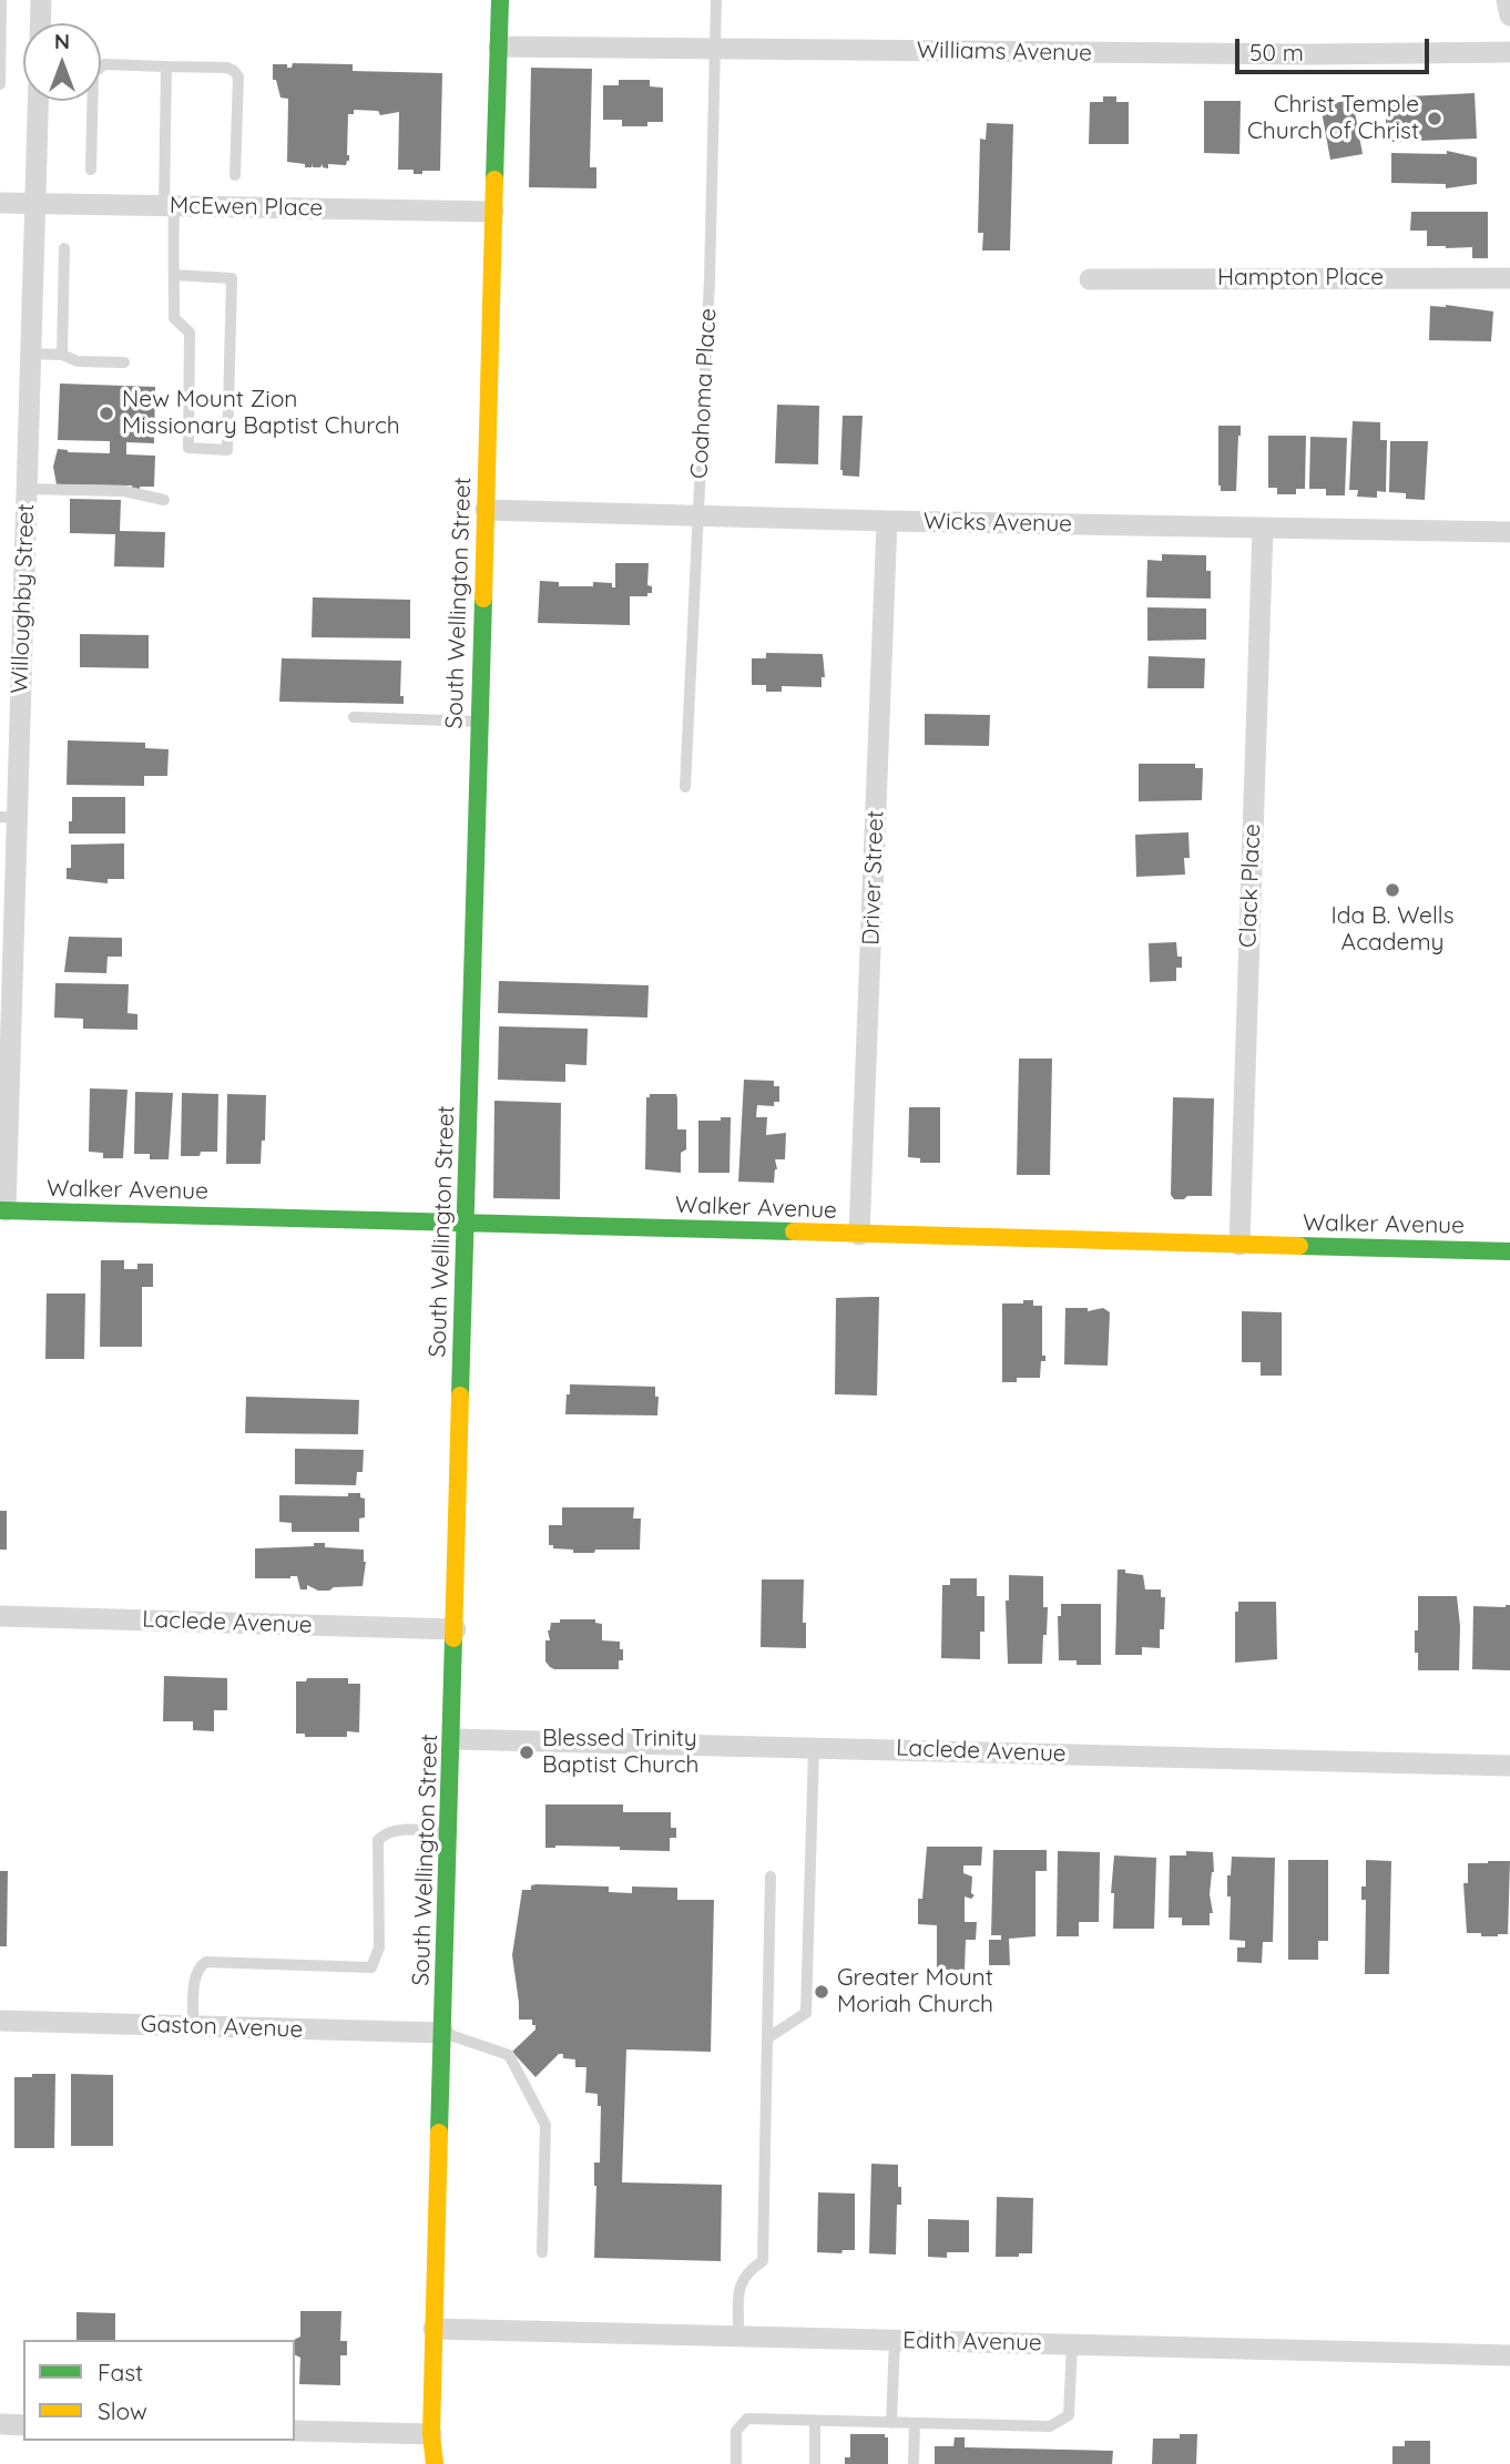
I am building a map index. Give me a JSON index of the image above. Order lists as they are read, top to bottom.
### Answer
{
  "streets": {
    "street": [
      "Williams Avenue",
      "McEwen Place",
      "Hampton Place",
      "Wicks Avenue",
      "Willoughby Street",
      "South Wellington Street",
      "Driver Street",
      "Clack Place",
      "Walker Avenue",
      "Laclede Avenue",
      "Gaston Avenue",
      "Edith Avenue"
    ],
    "lane": ["Coahoma Place"]
  },
  "crossings": [
    ["Williams Avenue", "Coahoma Place"],
    ["Williams Avenue", "South Wellington Street"],
    ["McEwen Place", "Willoughby Street"],
    ["McEwen Place", "South Wellington Street"],
    ["Coahoma Place", "Wicks Avenue"],
    ["Wicks Avenue", "South Wellington Street"],
    ["Wicks Avenue", "Driver Street"],
    ["Wicks Avenue", "Clack Place"],
    ["Willoughby Street", "Walker Avenue"],
    ["South Wellington Street", "Walker Avenue"],
    ["South Wellington Street", "Laclede Avenue"],
    ["South Wellington Street", "Gaston Avenue"],
    ["South Wellington Street", "Edith Avenue"],
    ["Driver Street", "Walker Avenue"],
    ["Clack Place", "Walker Avenue"]
  ],
  "places": [
    "Christ Temple Church of Christ",
    "New Mount Zion Missionary Baptist Church",
    "Ida B. Wells Academy",
    "Blessed Trinity Baptist Church",
    "Greater Mount Moriah Church"
  ],
  "legend": ["Fast", "Slow"],
  "scale_bar": "50 m",
  "north": "top"
}
